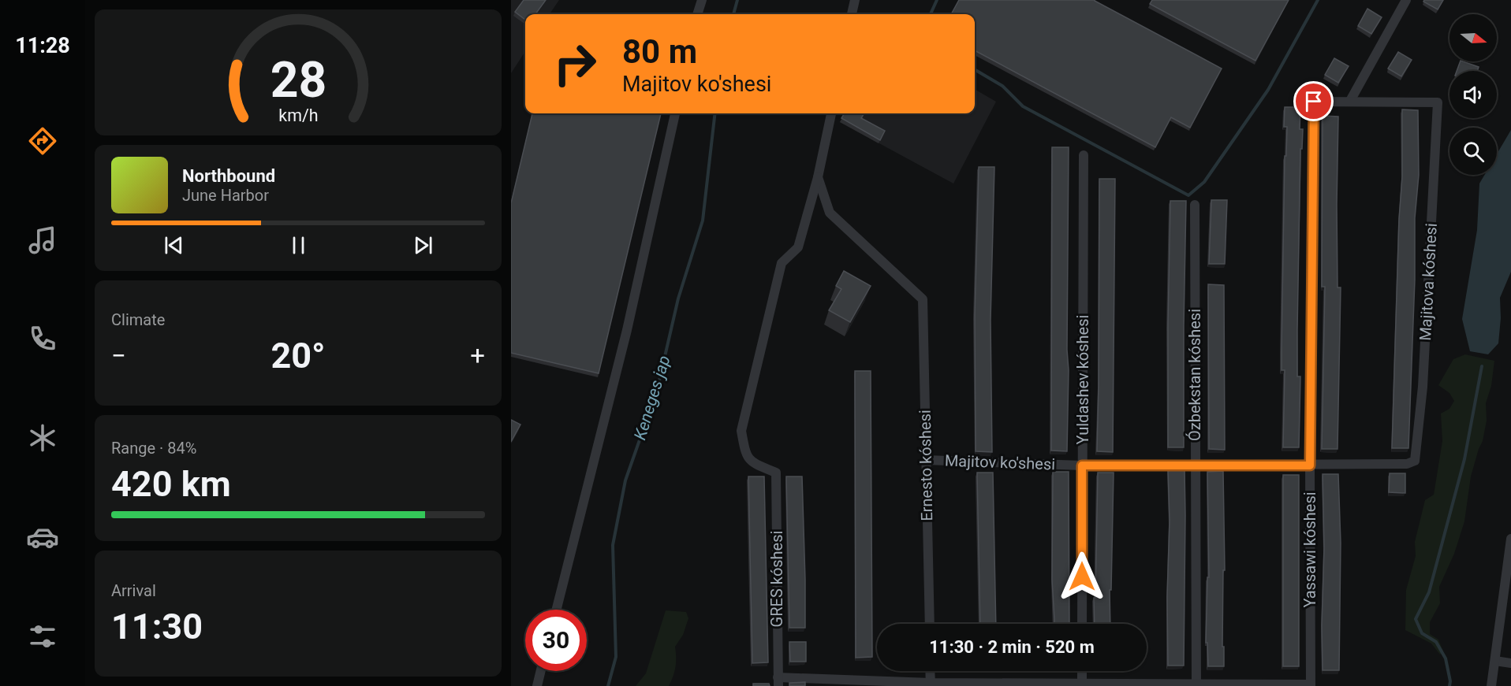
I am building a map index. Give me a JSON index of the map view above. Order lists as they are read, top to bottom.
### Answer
{
  "streets": {
    "street": [
      "Majitova kóshesi",
      "Ózbekstan kóshesi",
      "Yuldashev kóshesi",
      "Majitov ko'shesi",
      "Ernesto kóshesi",
      "Yassawi kóshesi",
      "GRES kóshesi"
    ]
  },
  "crossings": [
    ["Majitova kóshesi", "Majitov ko'shesi"],
    ["Majitova kóshesi", "Yassawi kóshesi"],
    ["Ózbekstan kóshesi", "Majitov ko'shesi"],
    ["Yuldashev kóshesi", "Majitov ko'shesi"],
    ["Majitov ko'shesi", "Ernesto kóshesi"],
    ["Majitov ko'shesi", "Yassawi kóshesi"],
    ["Ernesto kóshesi", "GRES kóshesi"]
  ],
  "water": ["Keneges jap"],
  "north": "right",
  "page": {
    "tabs": "11:28",
    "turn": ["80 m", "Majitov ko'shesi"],
    "song": ["Northbound", "June Harbor"],
    "tile": [
      "Climate",
      ["Range · 84%", "420 km"],
      ["Arrival", "11:30"]
    ],
    "heat": ["−", "20°", "+"],
    "limit": "30",
    "trip": "11:30 · 2 min · 520 m",
    "gauge": ["28", "km/h"]
  }
}
